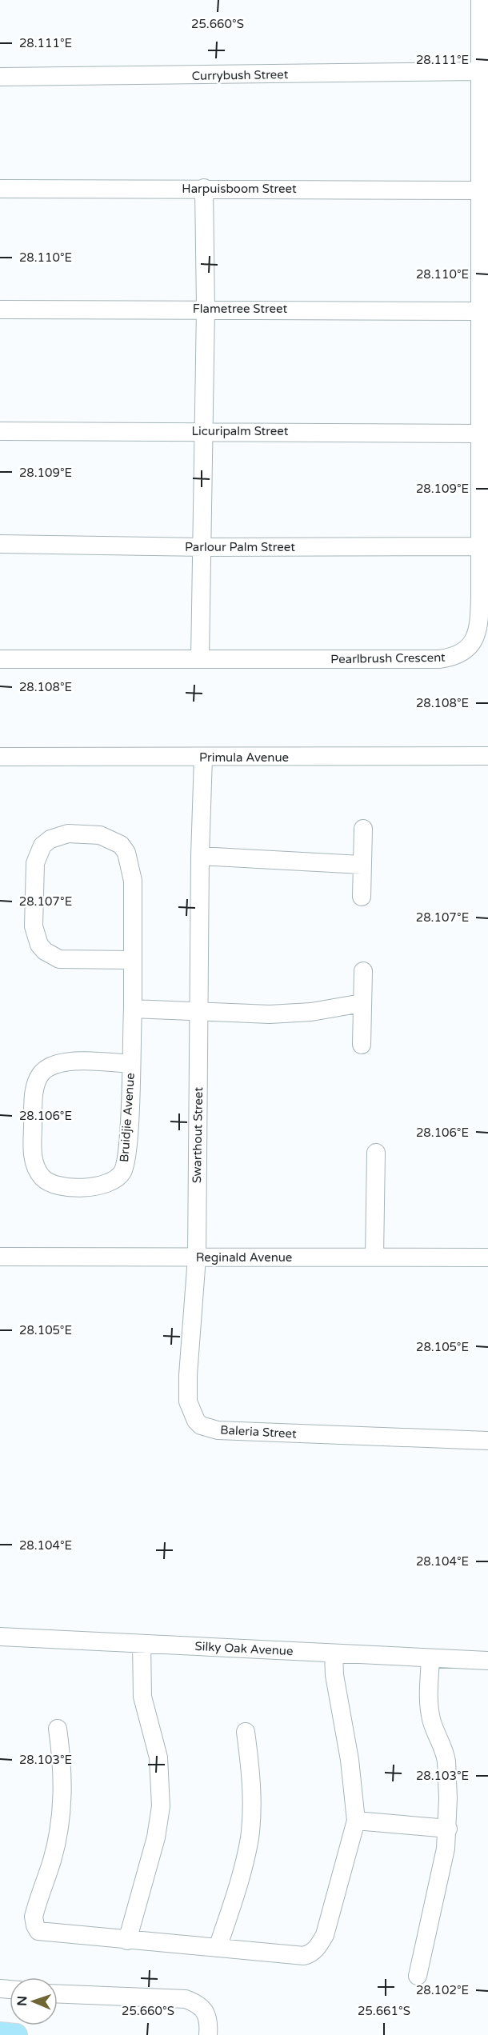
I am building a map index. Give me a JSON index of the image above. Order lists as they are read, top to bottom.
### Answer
{
  "streets": {
    "street": [
      "Currybush Street",
      "Harpuisboom Street",
      "Flametree Street",
      "Licuripalm Street",
      "Parlour Palm Street",
      "Pearlbrush Crescent",
      "Primula Avenue",
      "Bruidjie Avenue",
      "Swarthout Street",
      "Reginald Avenue",
      "Baleria Street",
      "Silky Oak Avenue"
    ]
  },
  "crossings": [
    ["Currybush Street", "Pearlbrush Crescent"],
    ["Harpuisboom Street", "Pearlbrush Crescent"],
    ["Flametree Street", "Pearlbrush Crescent"],
    ["Licuripalm Street", "Pearlbrush Crescent"],
    ["Parlour Palm Street", "Pearlbrush Crescent"],
    ["Primula Avenue", "Swarthout Street"],
    ["Swarthout Street", "Reginald Avenue"],
    ["Swarthout Street", "Baleria Street"],
    ["Reginald Avenue", "Baleria Street"]
  ],
  "north": "left",
  "coordinates": [
    "25.660°S",
    "28.111°E",
    "28.110°E",
    "28.109°E",
    "28.108°E",
    "28.107°E",
    "28.106°E",
    "28.105°E",
    "28.104°E",
    "28.103°E",
    "28.102°E",
    "25.661°S"
  ]
}
